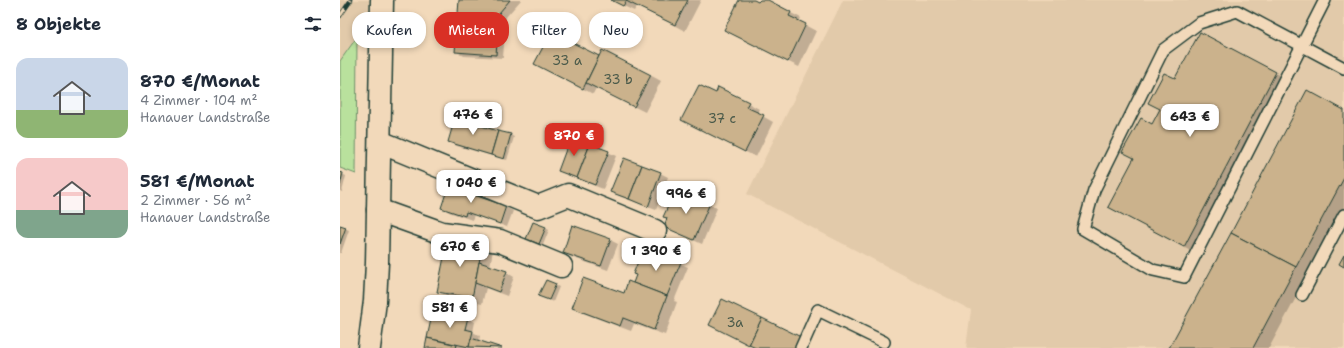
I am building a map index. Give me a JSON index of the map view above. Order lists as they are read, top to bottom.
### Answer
{
  "house_numbers": [
    "33 a",
    "33 b",
    "37 c",
    "3a"
  ],
  "page": {
    "heading": "8 Objekte",
    "chip": [
      "Kaufen",
      "Mieten",
      "Filter",
      "Neu"
    ],
    "list": [
      {
        "name": "870 €/Monat",
        "note": "4 Zimmer · 104 m² · Hanauer Landstraße"
      },
      {
        "name": "581 €/Monat",
        "note": "2 Zimmer · 56 m² · Hanauer Landstraße"
      }
    ],
    "price": [
      "476 €",
      "643 €",
      "870 €",
      "1 040 €",
      "996 €",
      "670 €",
      "1 390 €",
      "581 €"
    ]
  }
}
